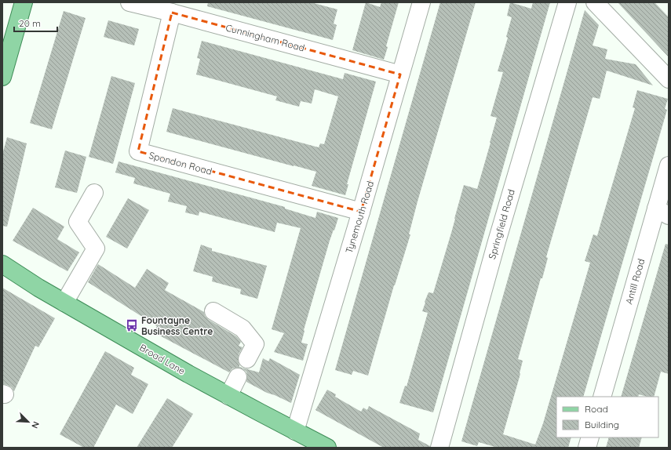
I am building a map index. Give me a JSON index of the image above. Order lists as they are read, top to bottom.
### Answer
{
  "streets": {
    "main road": ["Broad Lane"],
    "street": [
      "Cunningham Road",
      "Spondon Road",
      "Tynemouth Road",
      "Springfield Road",
      "Antill Road"
    ]
  },
  "crossings": [
    ["Cunningham Road", "Spondon Road"],
    ["Cunningham Road", "Tynemouth Road"],
    ["Spondon Road", "Tynemouth Road"],
    ["Tynemouth Road", "Broad Lane"]
  ],
  "places": {
    "bus stop": ["Fountayne Business Centre"]
  },
  "legend": ["Road", "Building"],
  "scale_bar": "20 m",
  "north": "bottom right"
}
